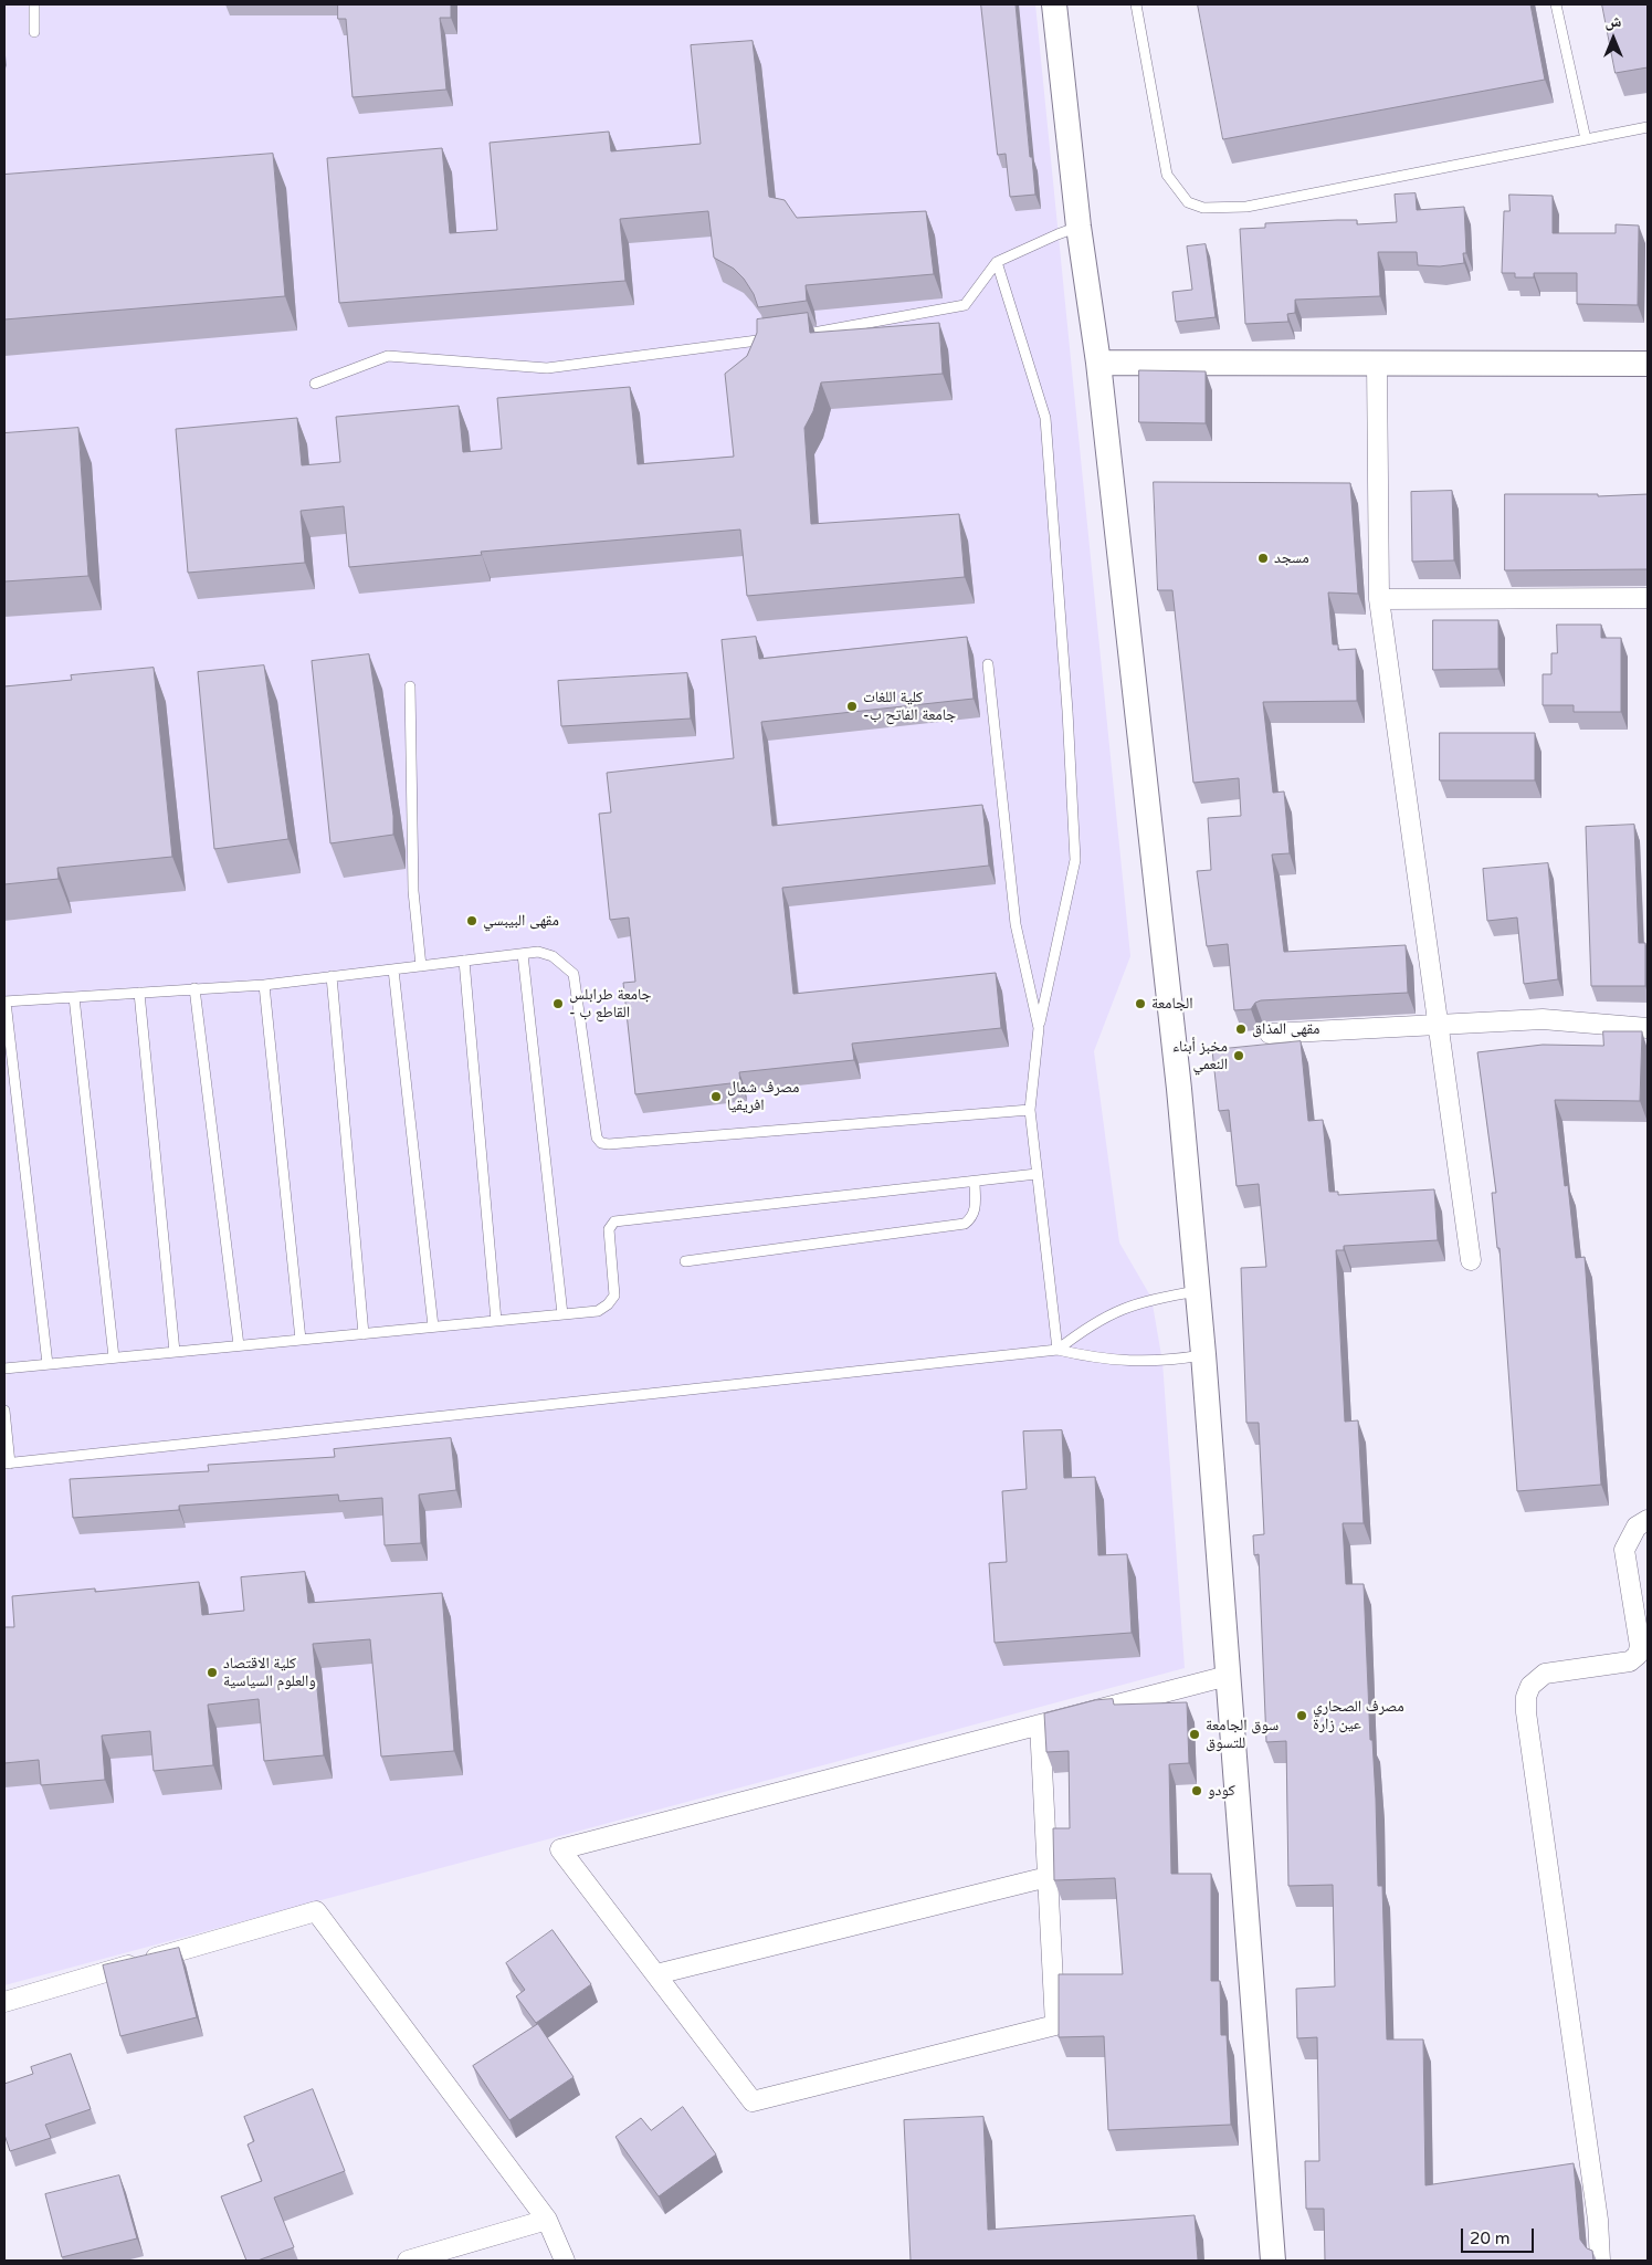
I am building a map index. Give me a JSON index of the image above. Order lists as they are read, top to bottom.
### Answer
{
  "places": [
    "مسجد",
    "كلية اللغات -جامعة الفاتح ب",
    "مقهى البيبسي",
    "جامعة طرابلس - القاطع ب",
    "الجامعة",
    "مقهى المذاق",
    "مخبز أبناء النعمي",
    "مصرف شمال افريقيا",
    "كلية الاقتصاد والعلوم السياسية",
    "مصرف الصحاري عين زارة",
    "سوق الجامعة للتسوق",
    "كودو"
  ],
  "scale_bar": "20 m",
  "north": "top"
}
